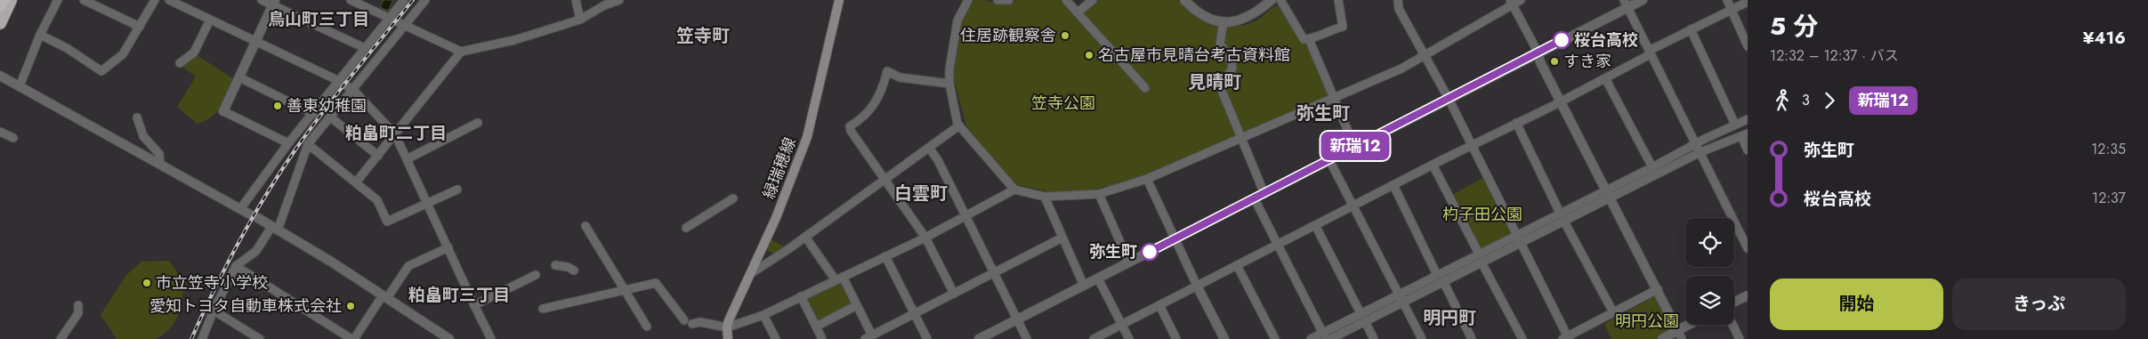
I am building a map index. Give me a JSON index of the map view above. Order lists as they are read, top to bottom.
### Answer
{
  "streets": {
    "main road": ["緑瑞穂線"]
  },
  "districts": [
    "鳥山町三丁目",
    "笠寺町",
    "見晴町",
    "弥生町",
    "粕畠町二丁目",
    "白雲町",
    "粕畠町三丁目",
    "明円町"
  ],
  "parks": ["笠寺公園", "杓子田公園", "明円公園"],
  "places": [
    "住居跡観察舎",
    "桜台高校",
    "名古屋市見晴台考古資料館",
    "すき家",
    "善東幼稚園",
    "弥生町",
    "市立笠寺小学校",
    "愛知トヨタ自動車株式会社"
  ],
  "lines": ["bus line 新瑞12"],
  "page": {
    "on_map": "新瑞12",
    "heading": ["5 分", "12:32 – 12:37 · バス", "¥416"],
    "legs": ["3", "新瑞12"],
    "list": [
      {
        "name": "弥生町",
        "value": "12:35"
      },
      {
        "name": "桜台高校",
        "value": "12:37"
      }
    ],
    "buttons": ["開始", "きっぷ"]
  }
}
